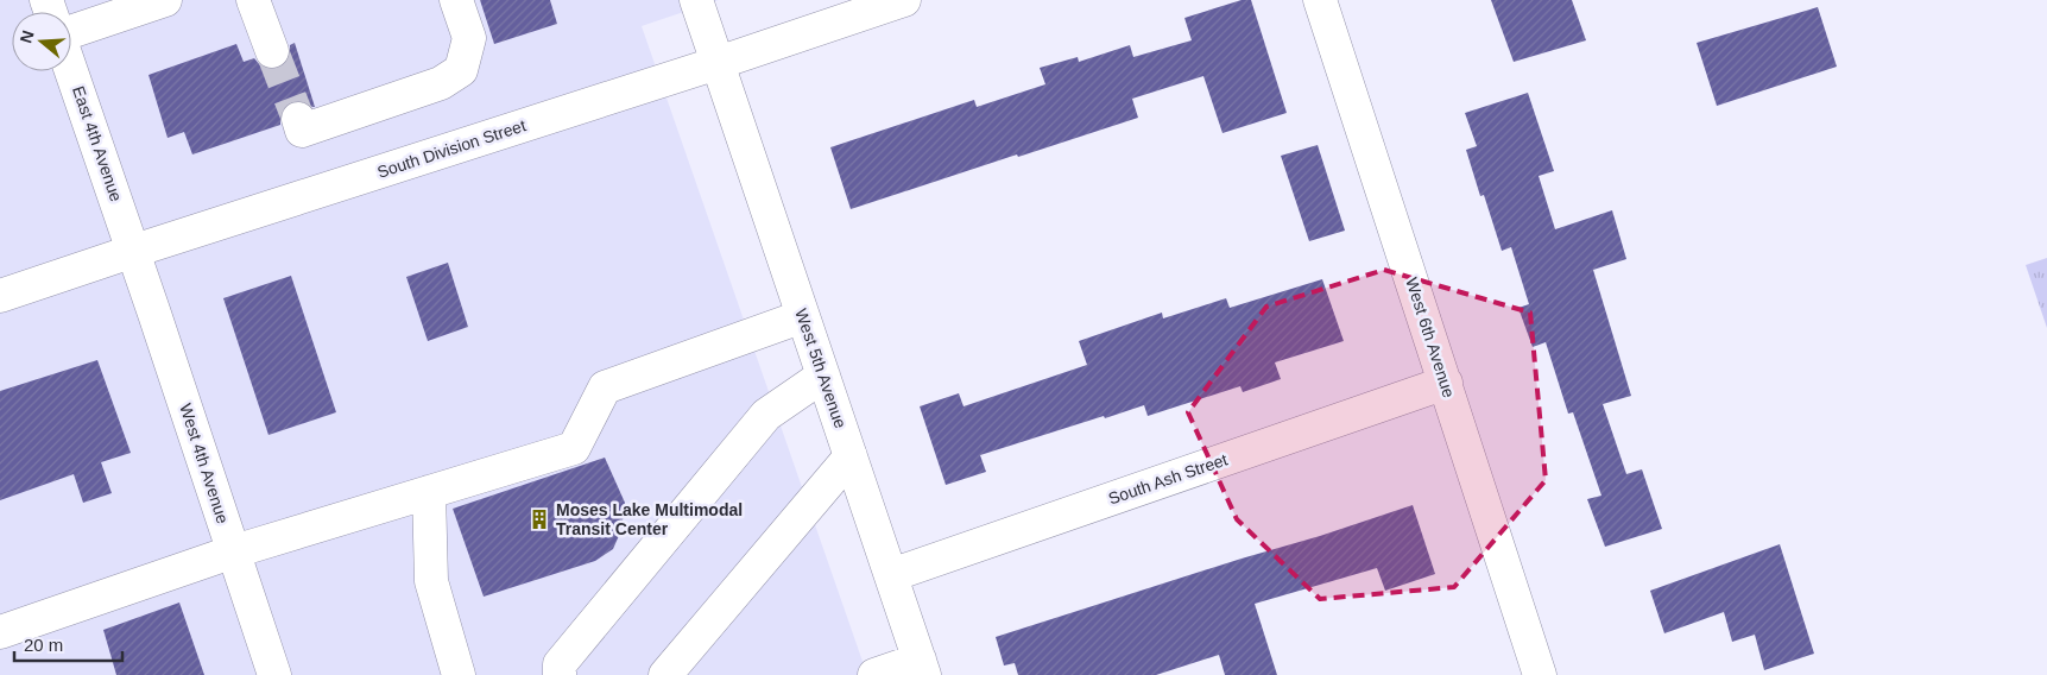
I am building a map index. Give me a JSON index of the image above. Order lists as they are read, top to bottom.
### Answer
{
  "streets": {
    "street": [
      "East 4th Avenue",
      "South Division Street",
      "West 6th Avenue",
      "West 5th Avenue",
      "West 4th Avenue",
      "South Ash Street"
    ]
  },
  "crossings": [
    ["East 4th Avenue", "South Division Street"],
    ["East 4th Avenue", "West 4th Avenue"],
    ["South Division Street", "West 5th Avenue"],
    ["South Division Street", "West 4th Avenue"],
    ["West 6th Avenue", "South Ash Street"],
    ["West 5th Avenue", "South Ash Street"]
  ],
  "places": {
    "building": ["Moses Lake Multimodal Transit Center"]
  },
  "scale_bar": "20 m",
  "north": "left"
}
